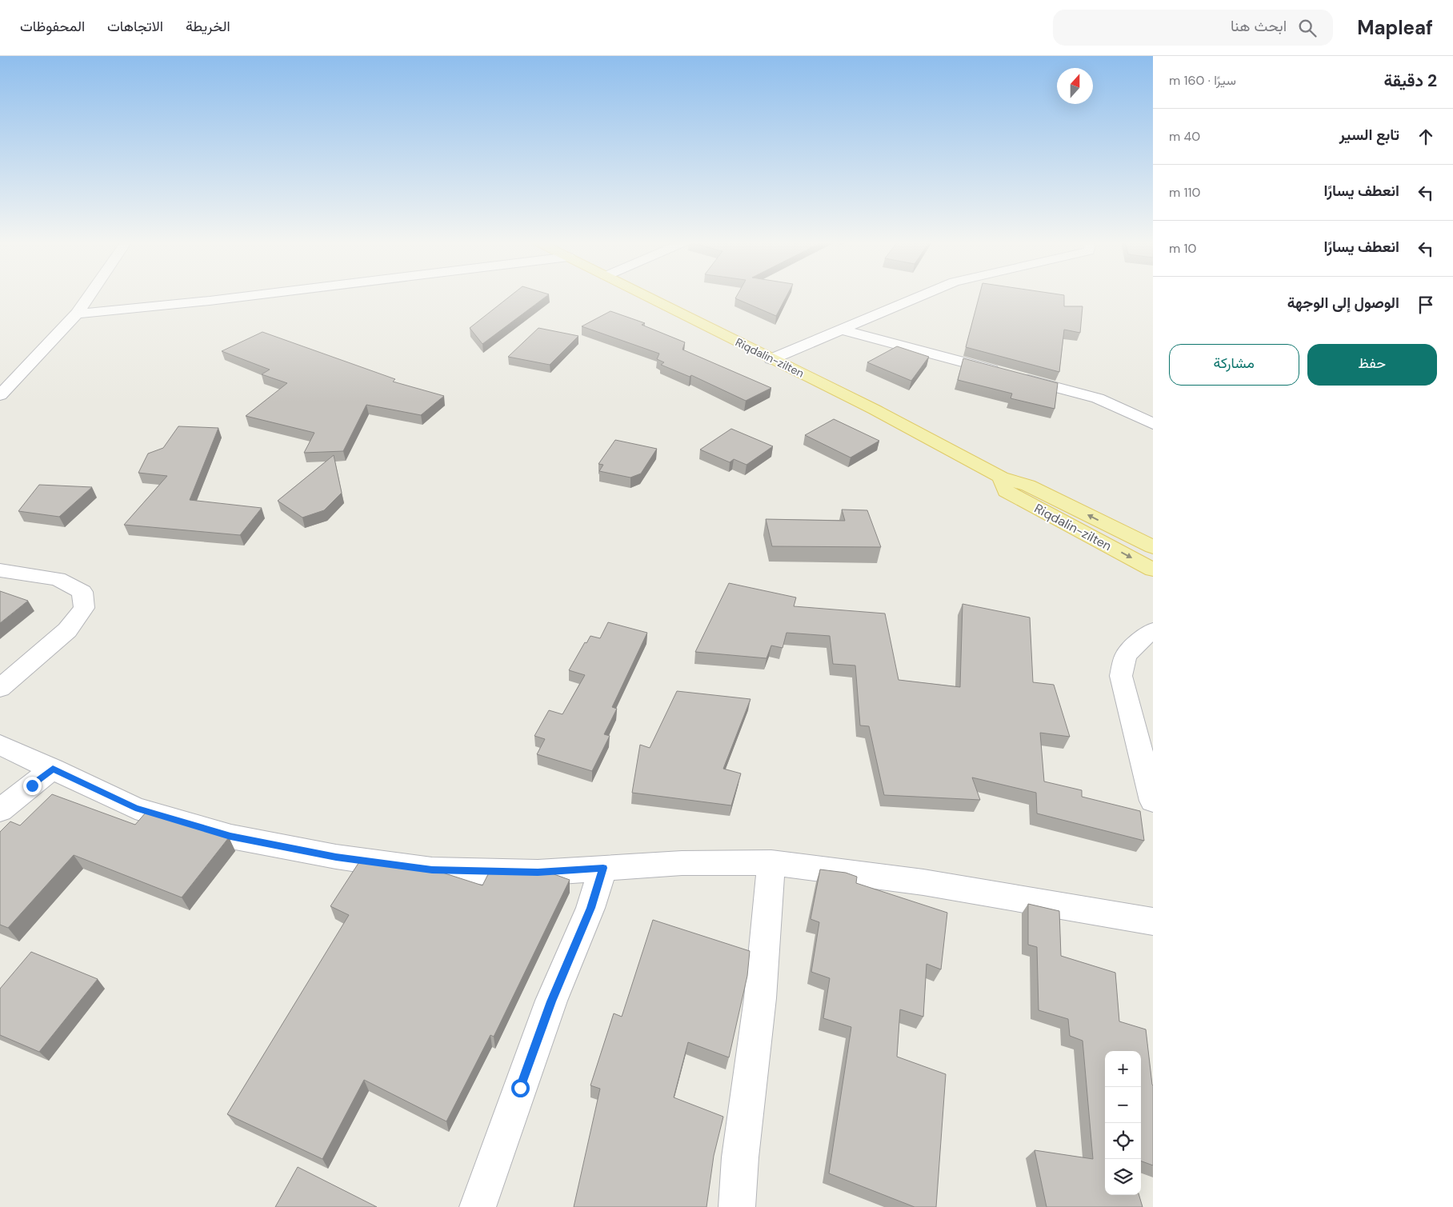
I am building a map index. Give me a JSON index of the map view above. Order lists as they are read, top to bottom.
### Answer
{
  "streets": {
    "main road": ["Riqdalin-zilten"]
  },
  "north": "top",
  "page": {
    "header": "Mapleaf",
    "search": "ابحث هنا",
    "nav": ["الخريطة", "الاتجاهات", "المحفوظات"],
    "heading": ["2 دقيقة", "سيرًا · 160 m"],
    "list": [
      ["تابع السير", "40 m"],
      ["انعطف يسارًا", "110 m"],
      ["انعطف يسارًا", "10 m"],
      "الوصول إلى الوجهة"
    ],
    "buttons": ["حفظ", "مشاركة"],
    "map_buttons": ["+", "−"]
  }
}
